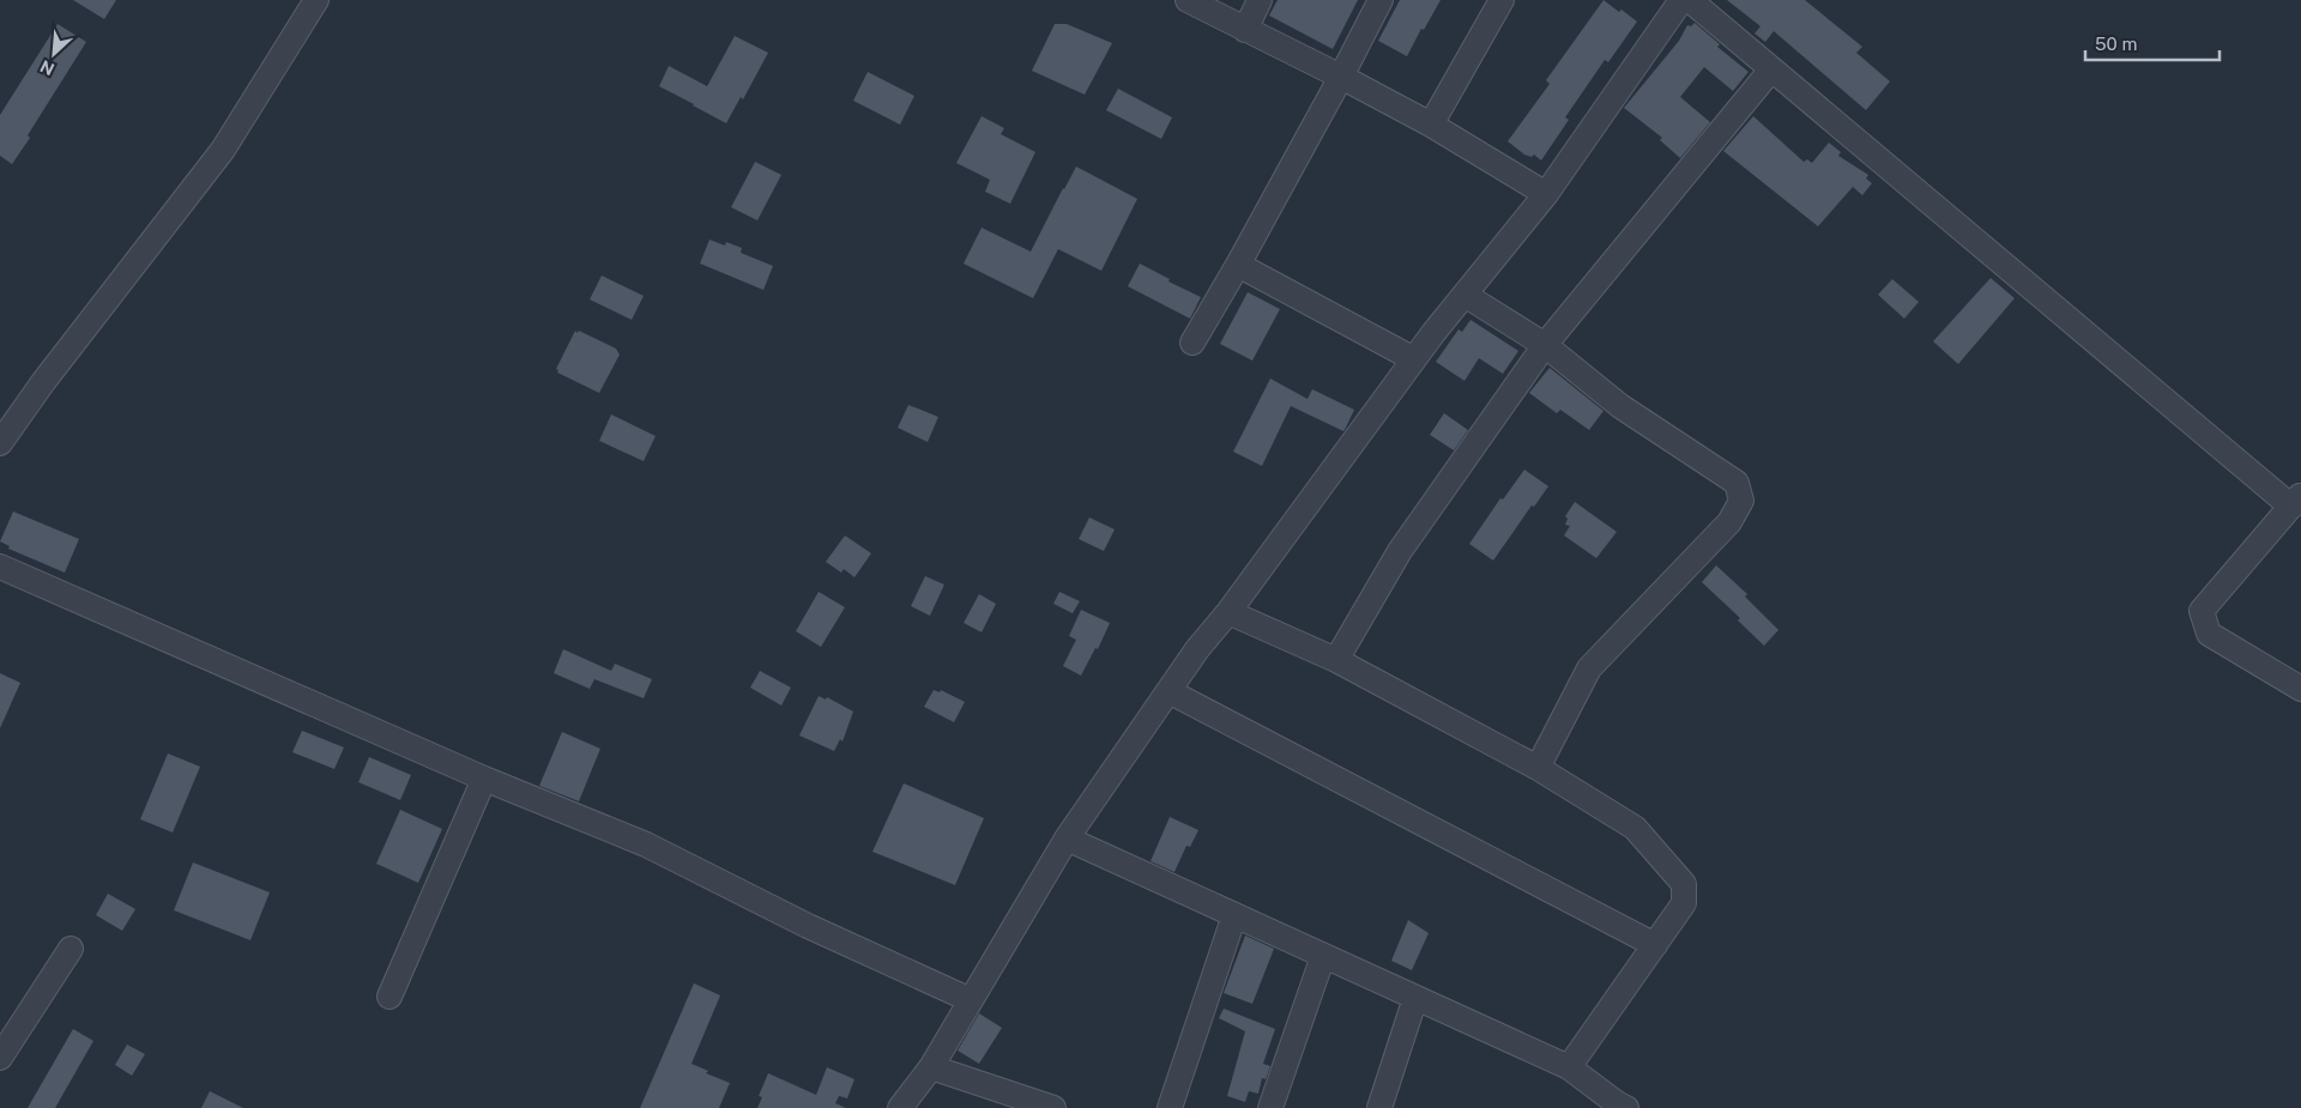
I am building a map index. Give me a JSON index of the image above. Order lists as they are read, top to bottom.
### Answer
{
  "scale_bar": "50 m",
  "north": "bottom left"
}
